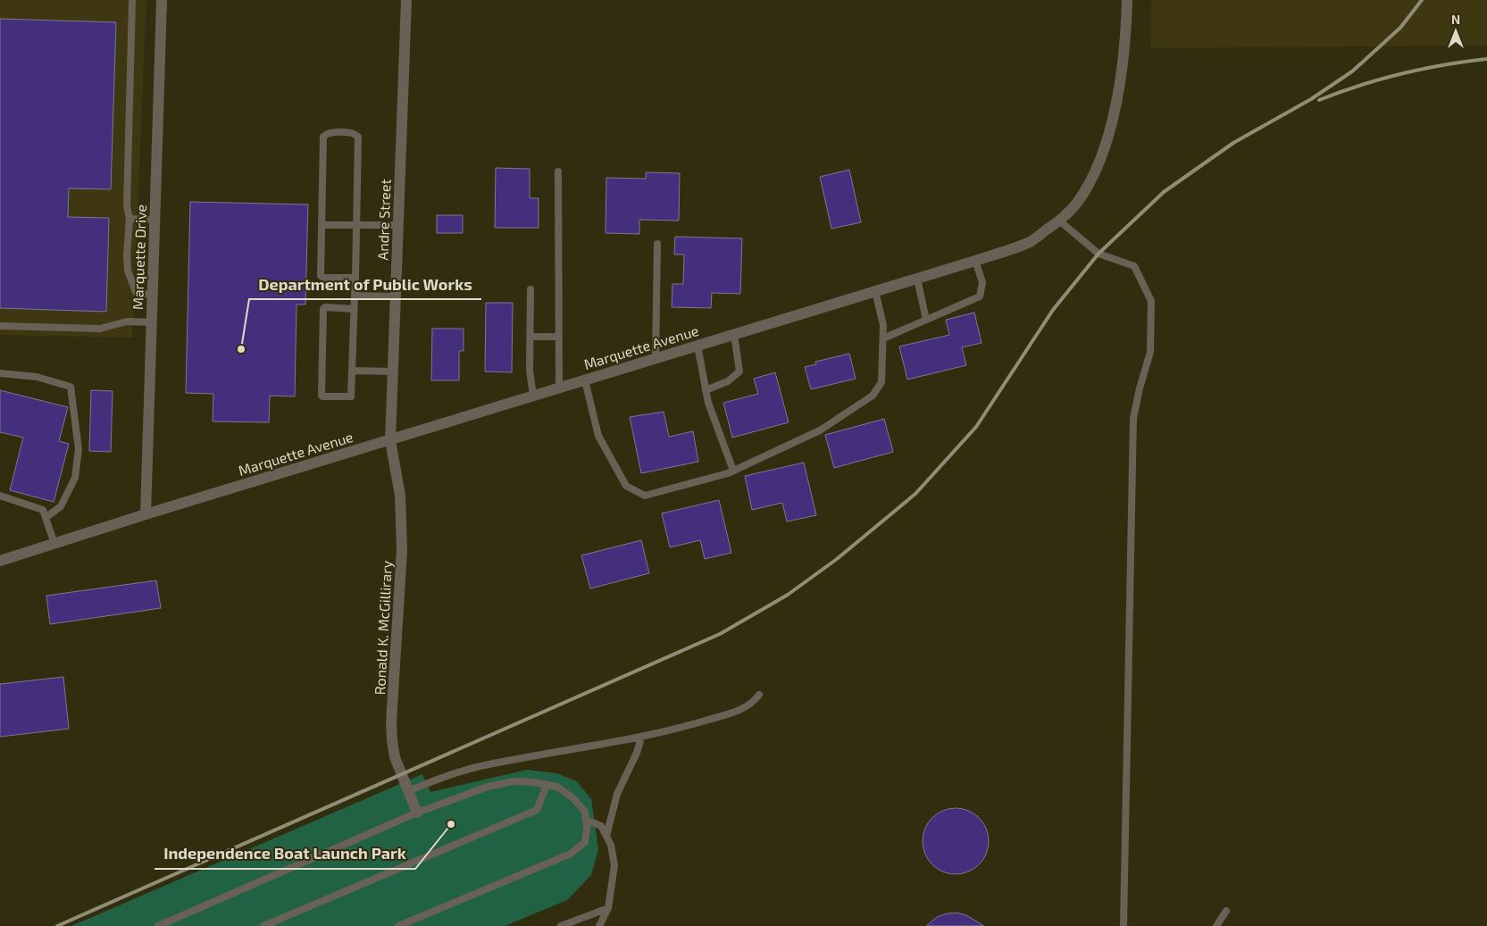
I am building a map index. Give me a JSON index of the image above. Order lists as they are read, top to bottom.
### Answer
{
  "streets": {
    "street": [
      "Andre Street",
      "Marquette Drive",
      "Marquette Avenue",
      "Ronald K. McGillirary"
    ]
  },
  "crossings": [
    ["Andre Street", "Marquette Avenue"],
    ["Andre Street", "Ronald K. McGillirary"],
    ["Marquette Drive", "Marquette Avenue"],
    ["Marquette Avenue", "Ronald K. McGillirary"]
  ],
  "places": ["Department of Public Works", "Independence Boat Launch Park"],
  "north": "top"
}
